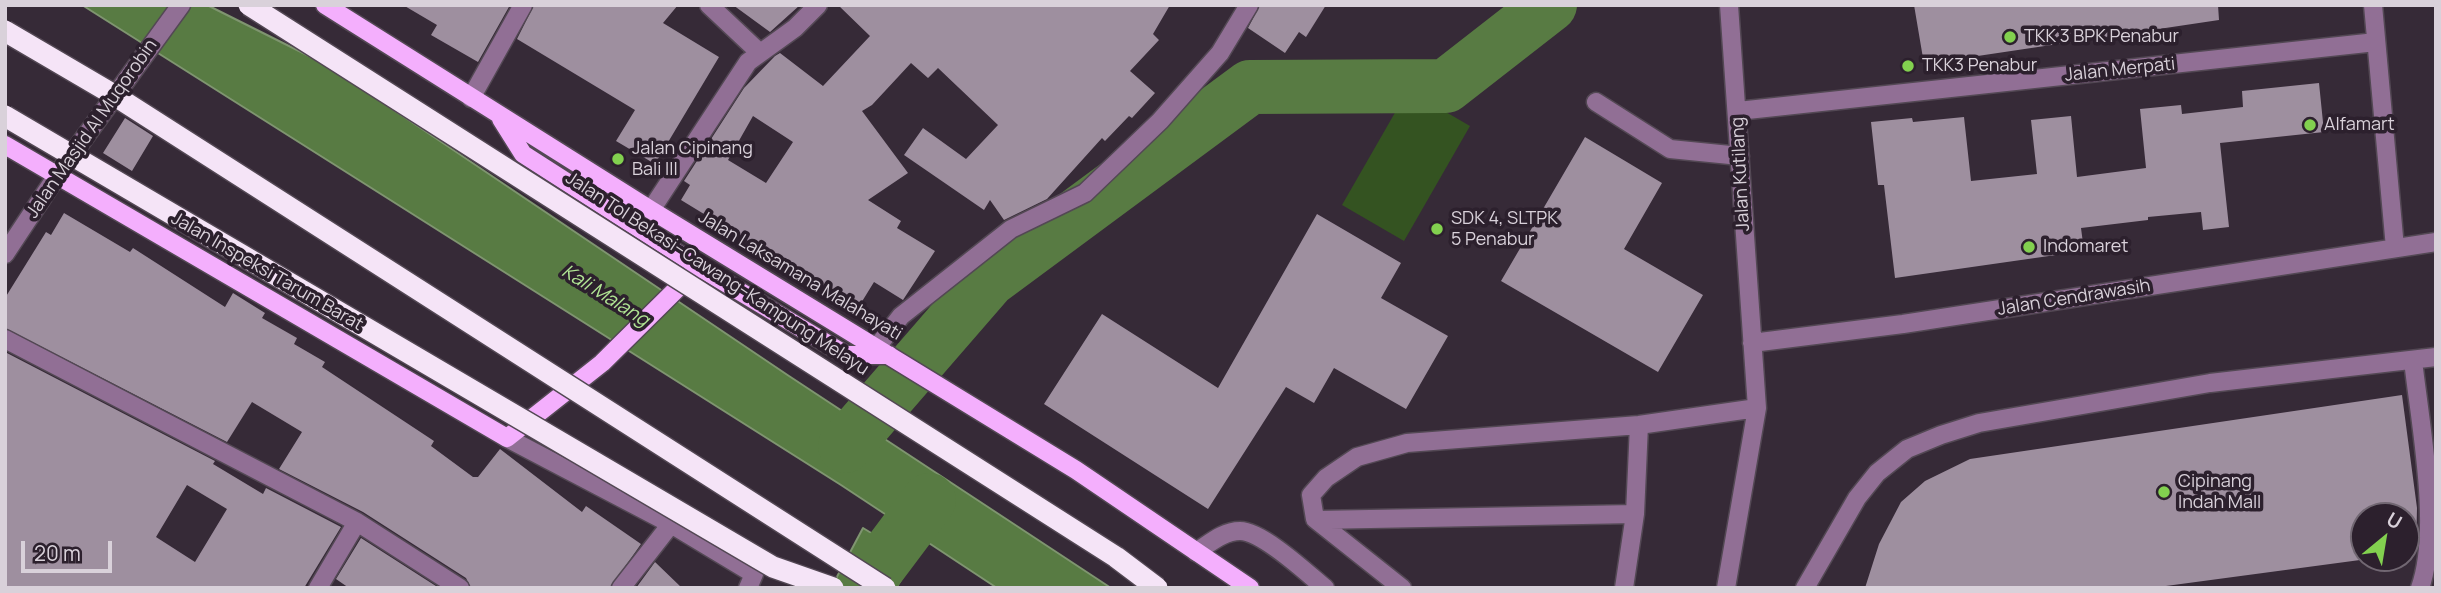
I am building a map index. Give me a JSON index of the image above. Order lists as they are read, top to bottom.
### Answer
{
  "streets": {
    "highway": ["Jalan Tol Bekasi–Cawang–Kampung Melayu"],
    "main road": ["Jalan Inspeksi Tarum Barat", "Jalan Laksamana Malahayati"],
    "street": [
      "Jalan Merpati",
      "Jalan Masjid Al Muqorobin",
      "Jalan Kutilang",
      "Jalan Cendrawasih"
    ]
  },
  "crossings": [
    ["Jalan Merpati", "Jalan Kutilang"],
    ["Jalan Masjid Al Muqorobin", "Jalan Inspeksi Tarum Barat"],
    ["Jalan Kutilang", "Jalan Cendrawasih"]
  ],
  "water": ["Kali Malang"],
  "places": [
    "TKK 3 BPK Penabur",
    "TKK3 Penabur",
    "Alfamart",
    "Jalan Cipinang Bali III",
    "SDK 4, SLTPK 5 Penabur",
    "Indomaret",
    "Cipinang Indah Mall"
  ],
  "scale_bar": "20 m",
  "north": "top right"
}
